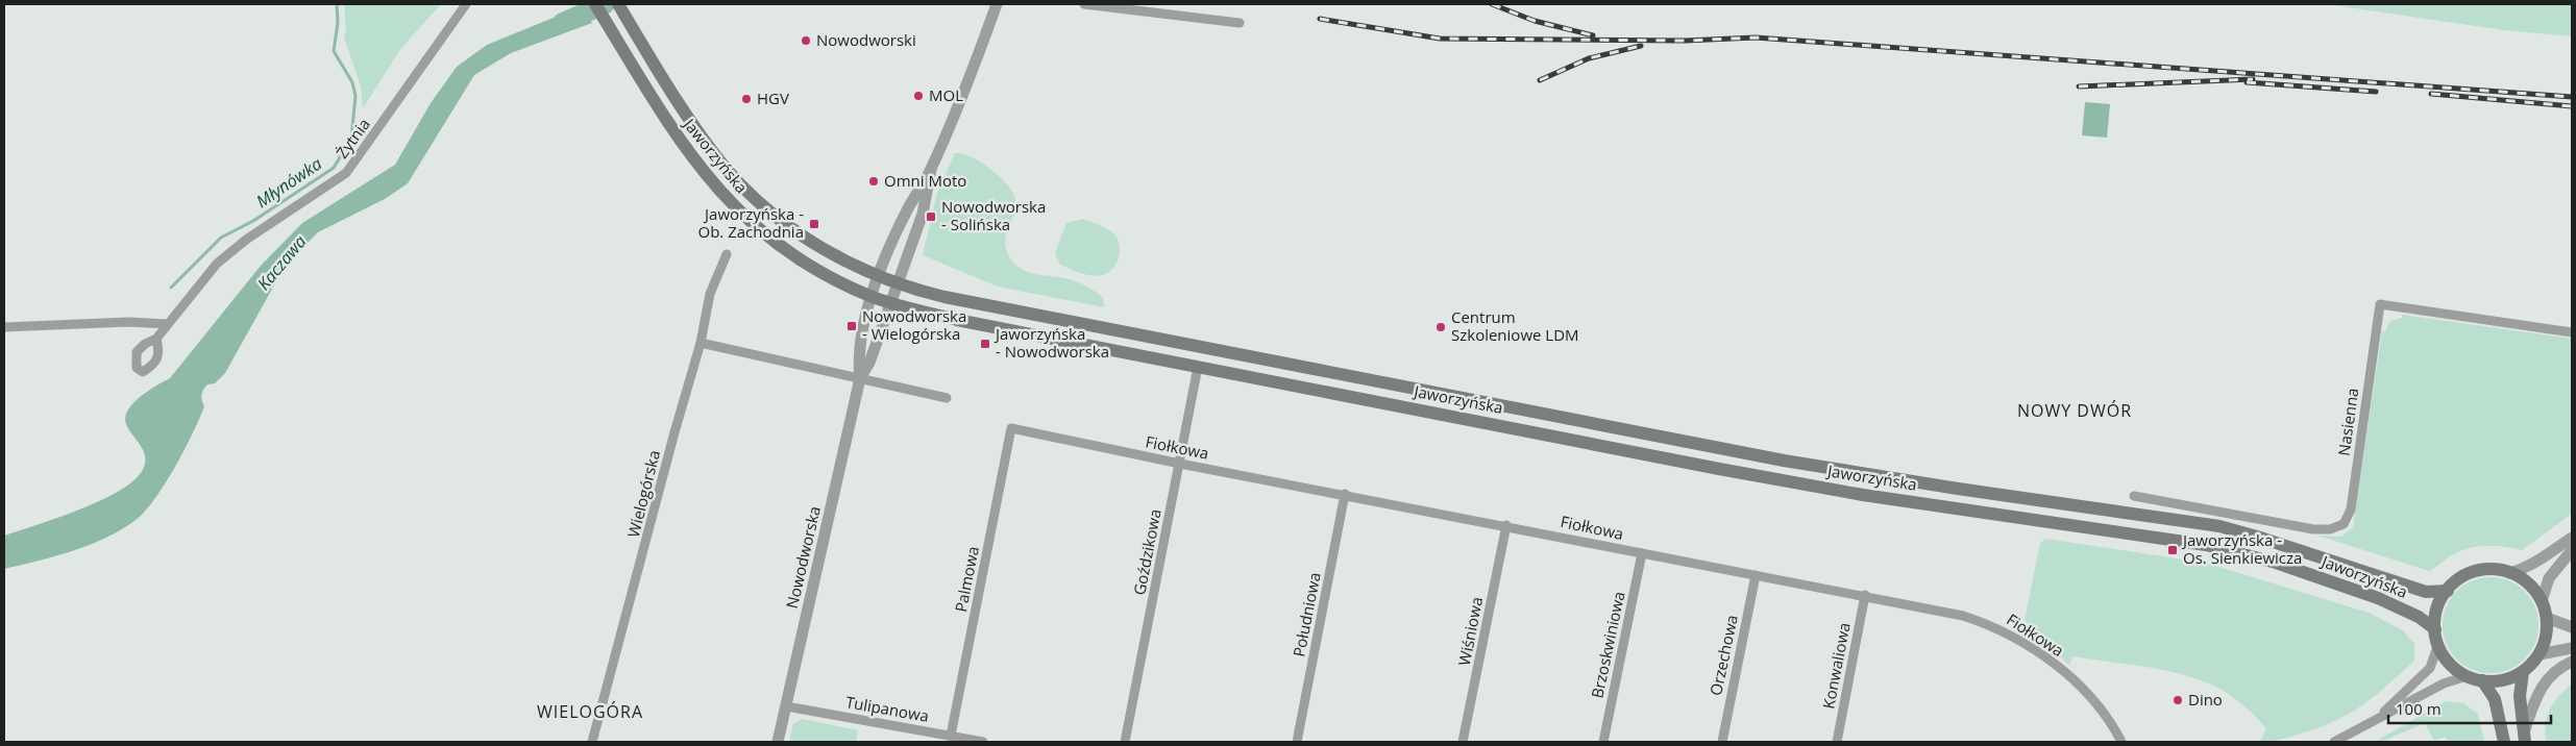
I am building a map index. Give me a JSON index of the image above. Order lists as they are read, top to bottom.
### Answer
{
  "streets": {
    "main road": ["Jaworzyńska"],
    "street": [
      "Żytnia",
      "Nasienna",
      "Fiołkowa",
      "Wielogórska",
      "Goździkowa",
      "Nowodworska",
      "Palmowa",
      "Południowa",
      "Wiśniowa",
      "Brzoskwiniowa",
      "Orzechowa",
      "Konwaliowa",
      "Tulipanowa"
    ]
  },
  "crossings": [
    ["Jaworzyńska", "Goździkowa"],
    ["Jaworzyńska", "Nowodworska"],
    ["Fiołkowa", "Goździkowa"],
    ["Fiołkowa", "Palmowa"],
    ["Fiołkowa", "Południowa"],
    ["Fiołkowa", "Wiśniowa"],
    ["Fiołkowa", "Brzoskwiniowa"],
    ["Fiołkowa", "Orzechowa"],
    ["Fiołkowa", "Konwaliowa"],
    ["Nowodworska", "Tulipanowa"],
    ["Palmowa", "Tulipanowa"]
  ],
  "districts": ["NOWY DWÓR", "WIELOGÓRA"],
  "water": ["Młynówka", "Kaczawa"],
  "places": {
    "other": [
      "Nowodworski",
      "MOL",
      "HGV",
      "Omni Moto",
      "Centrum Szkoleniowe LDM",
      "Dino"
    ],
    "transit": [
      "Nowodworska - Solińska",
      "Jaworzyńska - Ob. Zachodnia",
      "Nowodworska - Wielogórska",
      "Jaworzyńska - Nowodworska",
      "Jaworzyńska - Os. Sienkiewicza"
    ]
  },
  "scale_bar": "100 m"
}
